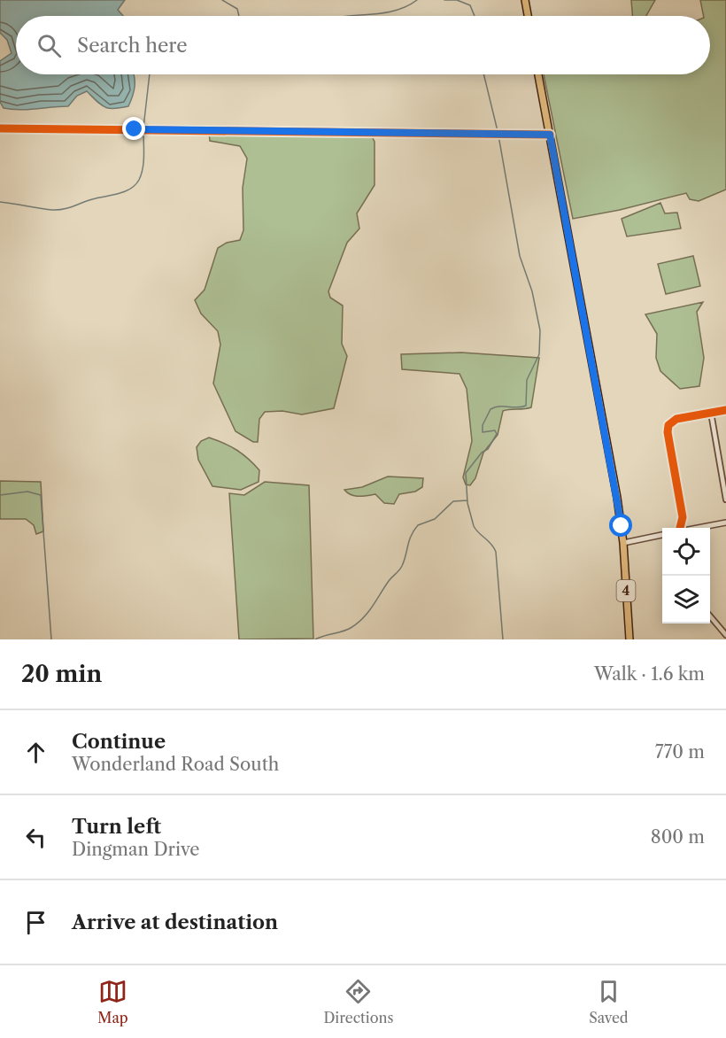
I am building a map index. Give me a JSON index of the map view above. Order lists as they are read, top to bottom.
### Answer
{
  "streets": {
    "main road": ["4"]
  },
  "page": {
    "search": "Search here",
    "heading": ["20 min", "Walk · 1.6 km"],
    "list": [
      ["Continue", "Wonderland Road South", "770 m"],
      ["Turn left", "Dingman Drive", "800 m"],
      "Arrive at destination"
    ],
    "nav": ["Map", "Directions", "Saved"]
  }
}
